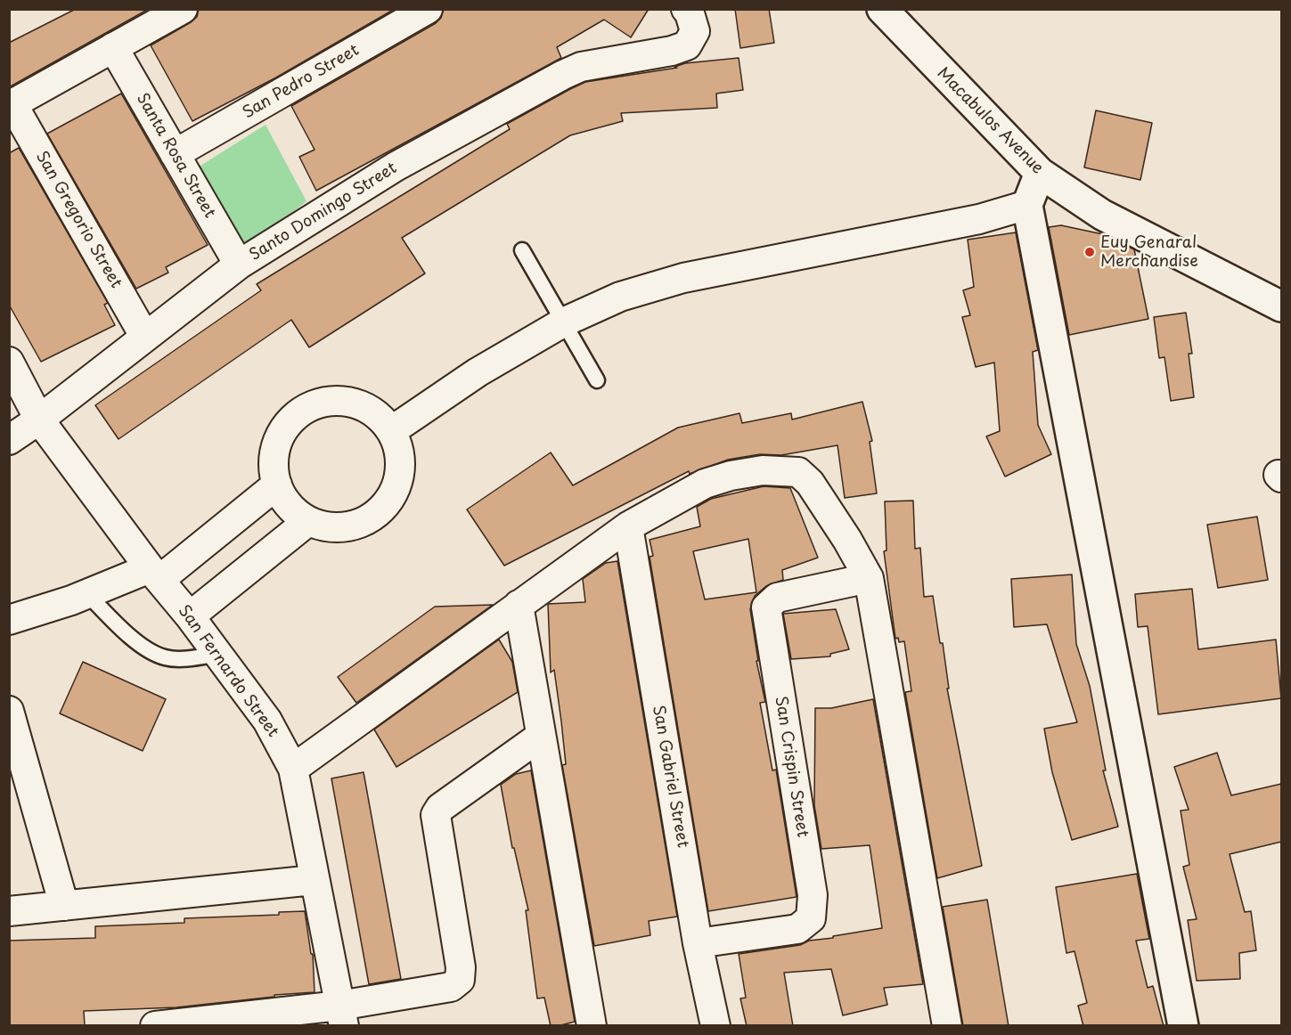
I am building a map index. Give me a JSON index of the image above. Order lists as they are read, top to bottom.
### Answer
{
  "streets": {
    "street": [
      "San Pedro Street",
      "Macabulos Avenue",
      "Santa Rosa Street",
      "Santo Domingo Street",
      "San Gregorio Street",
      "San Fernardo Street",
      "San Crispin Street",
      "San Gabriel Street"
    ]
  },
  "crossings": [
    ["San Pedro Street", "Santa Rosa Street"],
    ["Santa Rosa Street", "Santo Domingo Street"],
    ["Santo Domingo Street", "San Gregorio Street"],
    ["Santo Domingo Street", "San Fernardo Street"],
    ["San Crispin Street", "San Gabriel Street"]
  ],
  "places": ["Euy Genaral Merchandise"]
}
